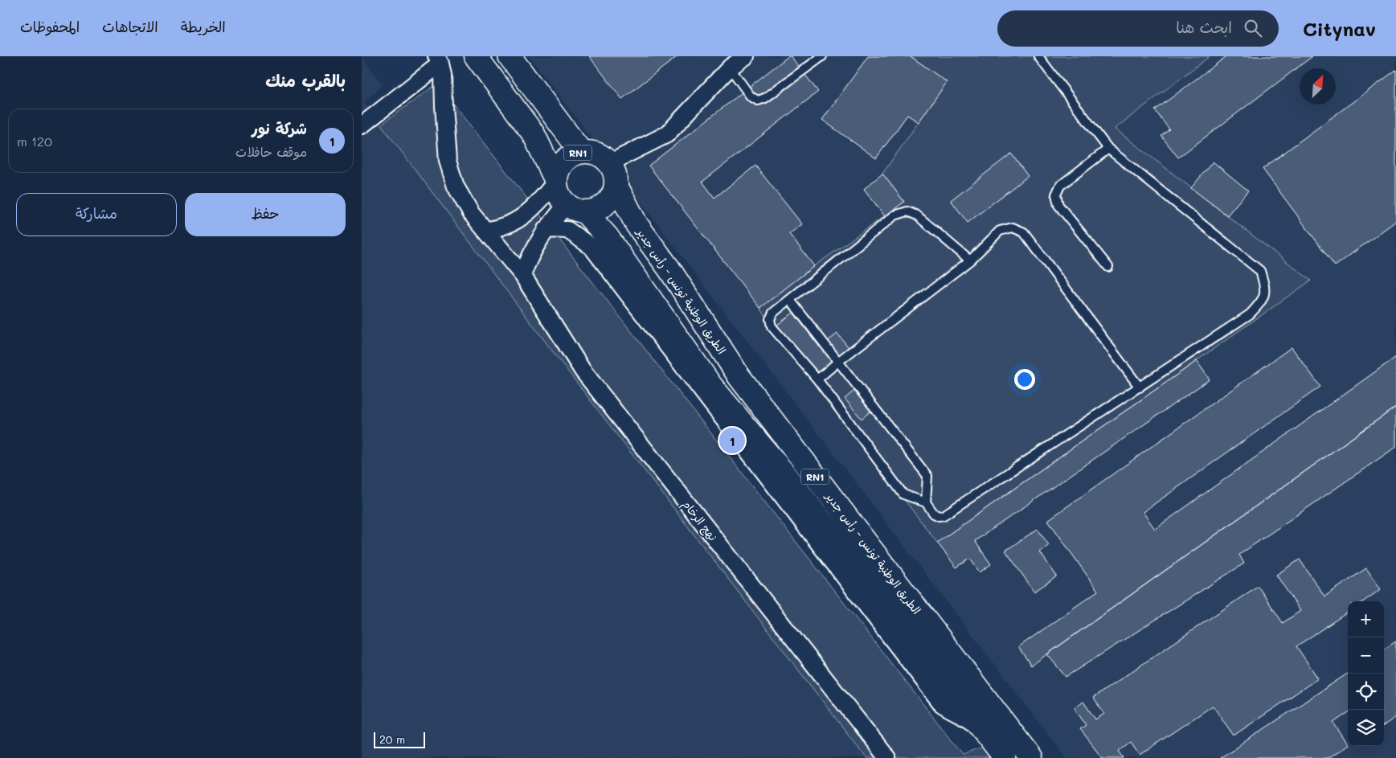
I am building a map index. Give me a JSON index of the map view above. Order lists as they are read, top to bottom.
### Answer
{
  "streets": {
    "main road": ["RN1", "الطريق الوطنية تونس - رأس جدير"],
    "street": ["نهج الرخام"]
  },
  "crossings": [
    ["RN1", "الطريق الوطنية تونس - رأس جدير"]
  ],
  "scale_bar": "20 m",
  "north": "top right",
  "page": {
    "header": "Citynav",
    "search": "ابحث هنا",
    "nav": ["الخريطة", "الاتجاهات", "المحفوظات"],
    "heading": "بالقرب منك",
    "list": [
      {
        "mark": "1",
        "name": "شركة نور",
        "note": "موقف حافلات",
        "value": "120 m"
      }
    ],
    "buttons": ["حفظ", "مشاركة"],
    "pins": "1",
    "map_buttons": ["+", "−"],
    "scale": "20 m"
  }
}
